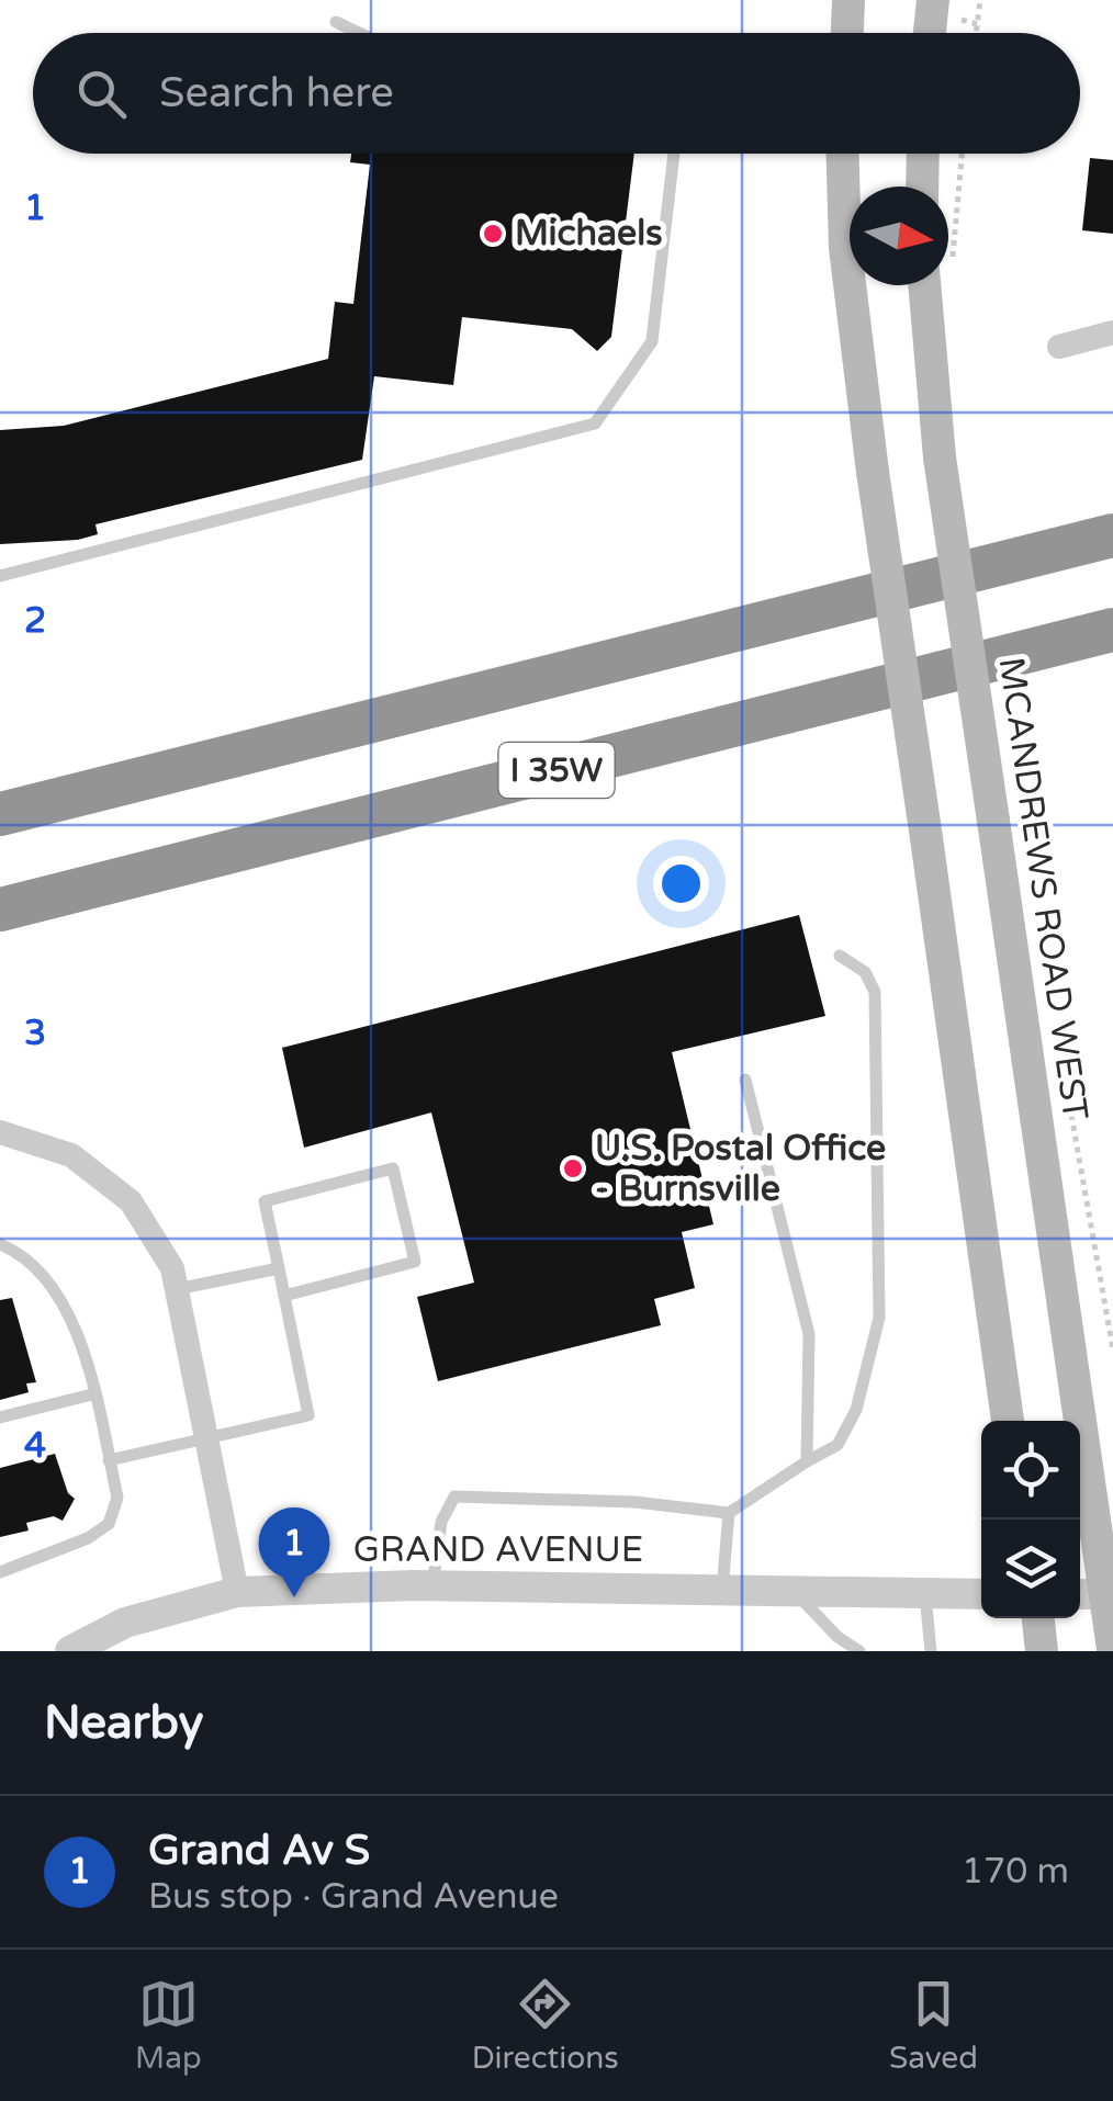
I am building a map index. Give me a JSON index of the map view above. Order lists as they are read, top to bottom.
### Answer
{
  "streets": {
    "highway": ["I 35W"],
    "main road": ["MCANDREWS ROAD WEST"],
    "street": ["GRAND AVENUE"]
  },
  "places": ["Michaels", "U.S. Postal Office - Burnsville"],
  "north": "right",
  "page": {
    "search": "Search here",
    "pins": "1",
    "heading": "Nearby",
    "list": [
      {
        "mark": "1",
        "name": "Grand Av S",
        "note": "Bus stop · Grand Avenue",
        "value": "170 m"
      }
    ],
    "nav": ["Map", "Directions", "Saved"]
  },
  "grid": {
    "rows": [
      "1",
      "2",
      "3",
      "4"
    ]
  }
}
